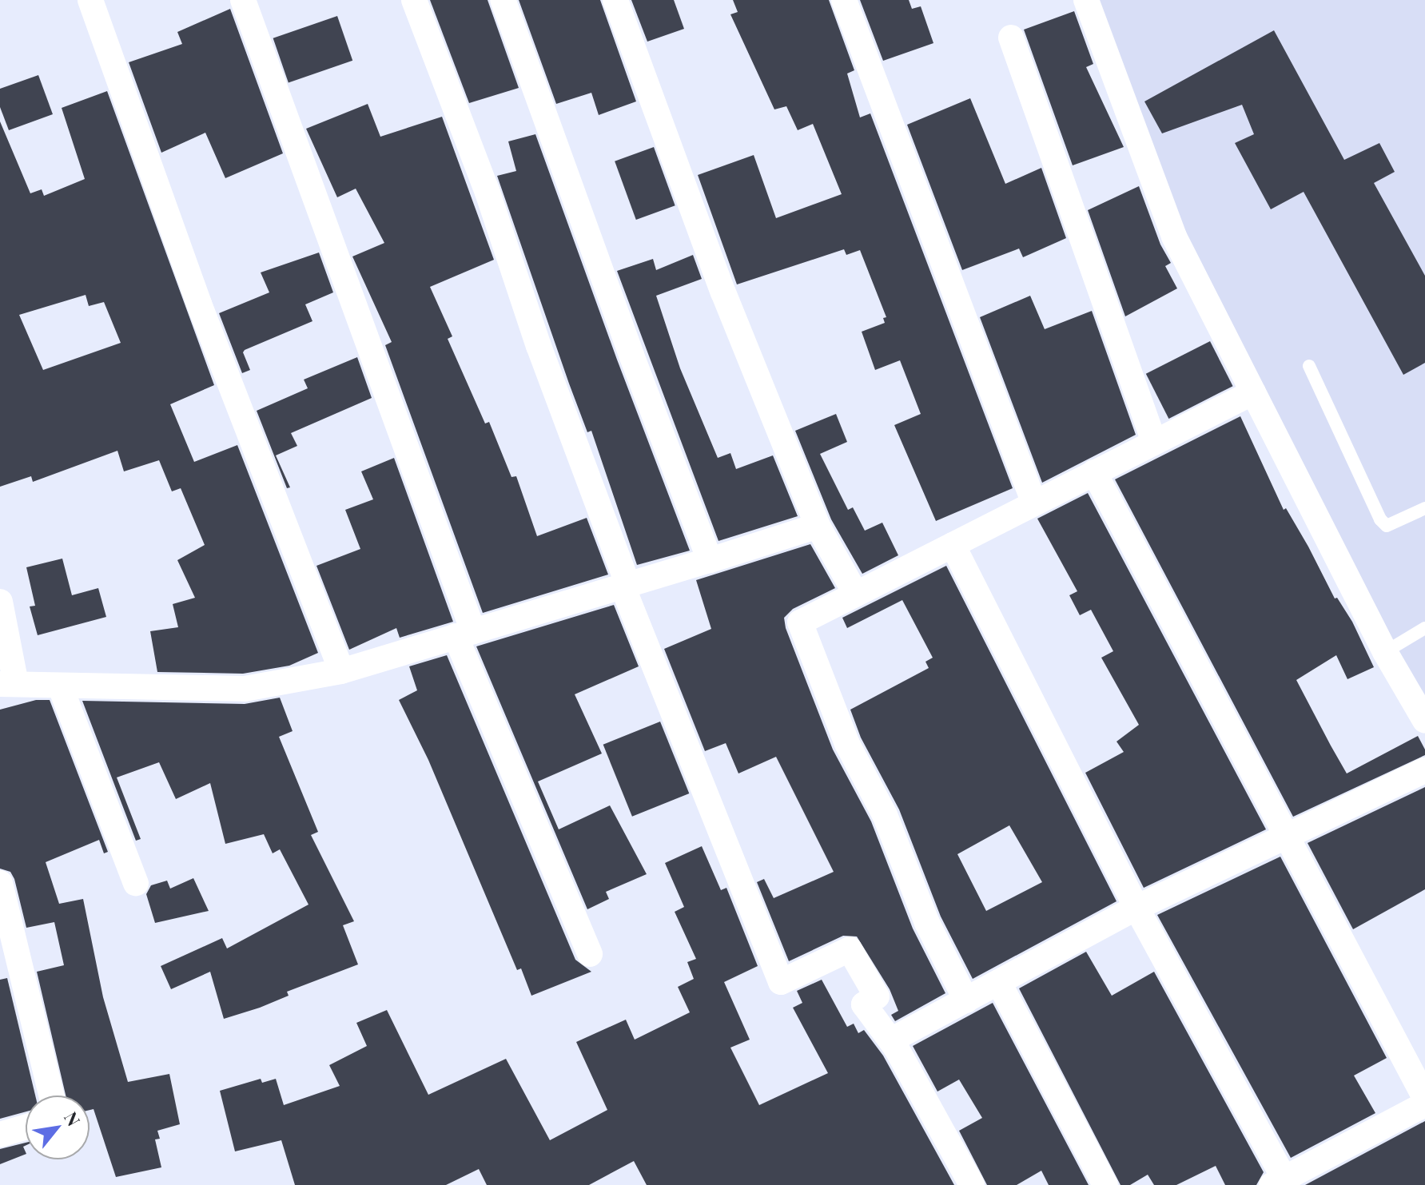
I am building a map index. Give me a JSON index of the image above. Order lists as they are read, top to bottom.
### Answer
{
  "north": "top right"
}
